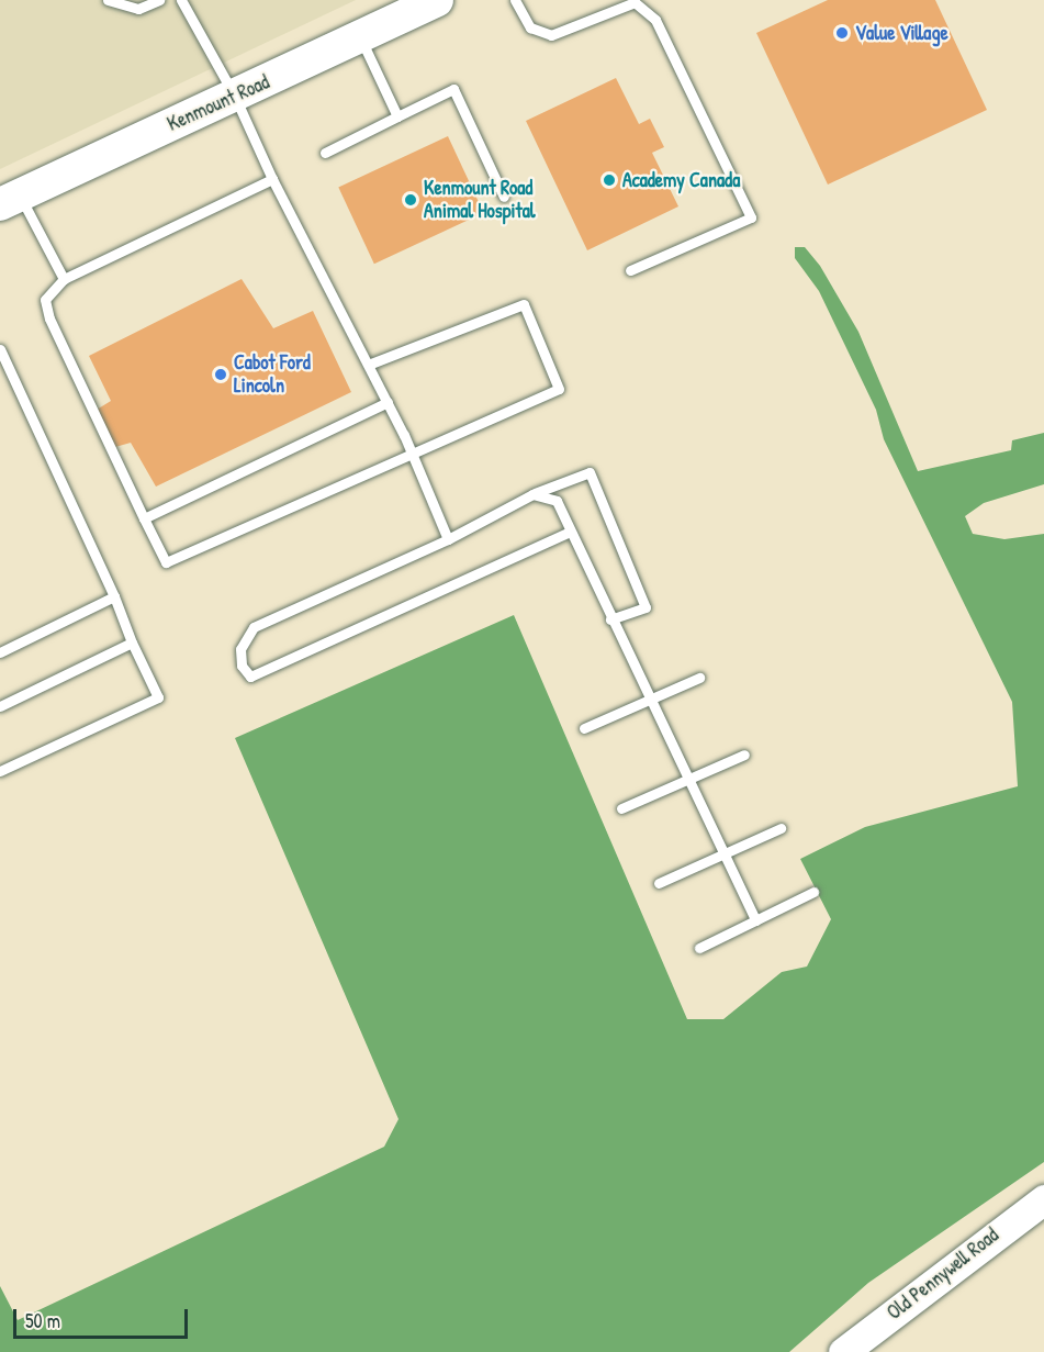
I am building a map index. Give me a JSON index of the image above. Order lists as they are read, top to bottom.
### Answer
{
  "streets": {
    "main road": ["Kenmount Road"],
    "street": ["Old Pennywell Road"]
  },
  "places": [
    "Value Village",
    "Academy Canada",
    "Kenmount Road Animal Hospital",
    "Cabot Ford Lincoln"
  ],
  "scale_bar": "50 m"
}
